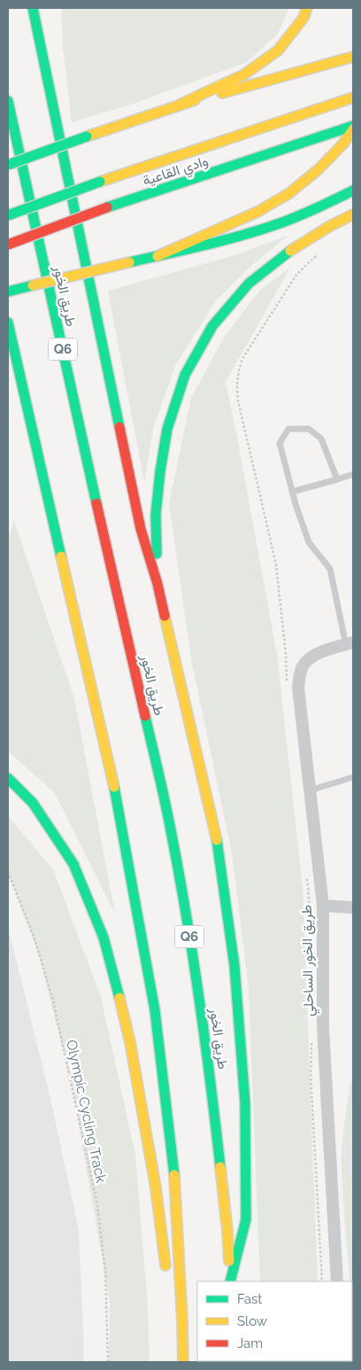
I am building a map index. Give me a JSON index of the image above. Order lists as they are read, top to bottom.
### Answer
{
  "streets": {
    "main road": ["وادي القاعية", "طريق الخور", "Q6"],
    "street": ["طريق الخور الساحلي"],
    "path": ["Olympic Cycling Track"]
  },
  "legend": ["Fast", "Slow", "Jam"]
}
